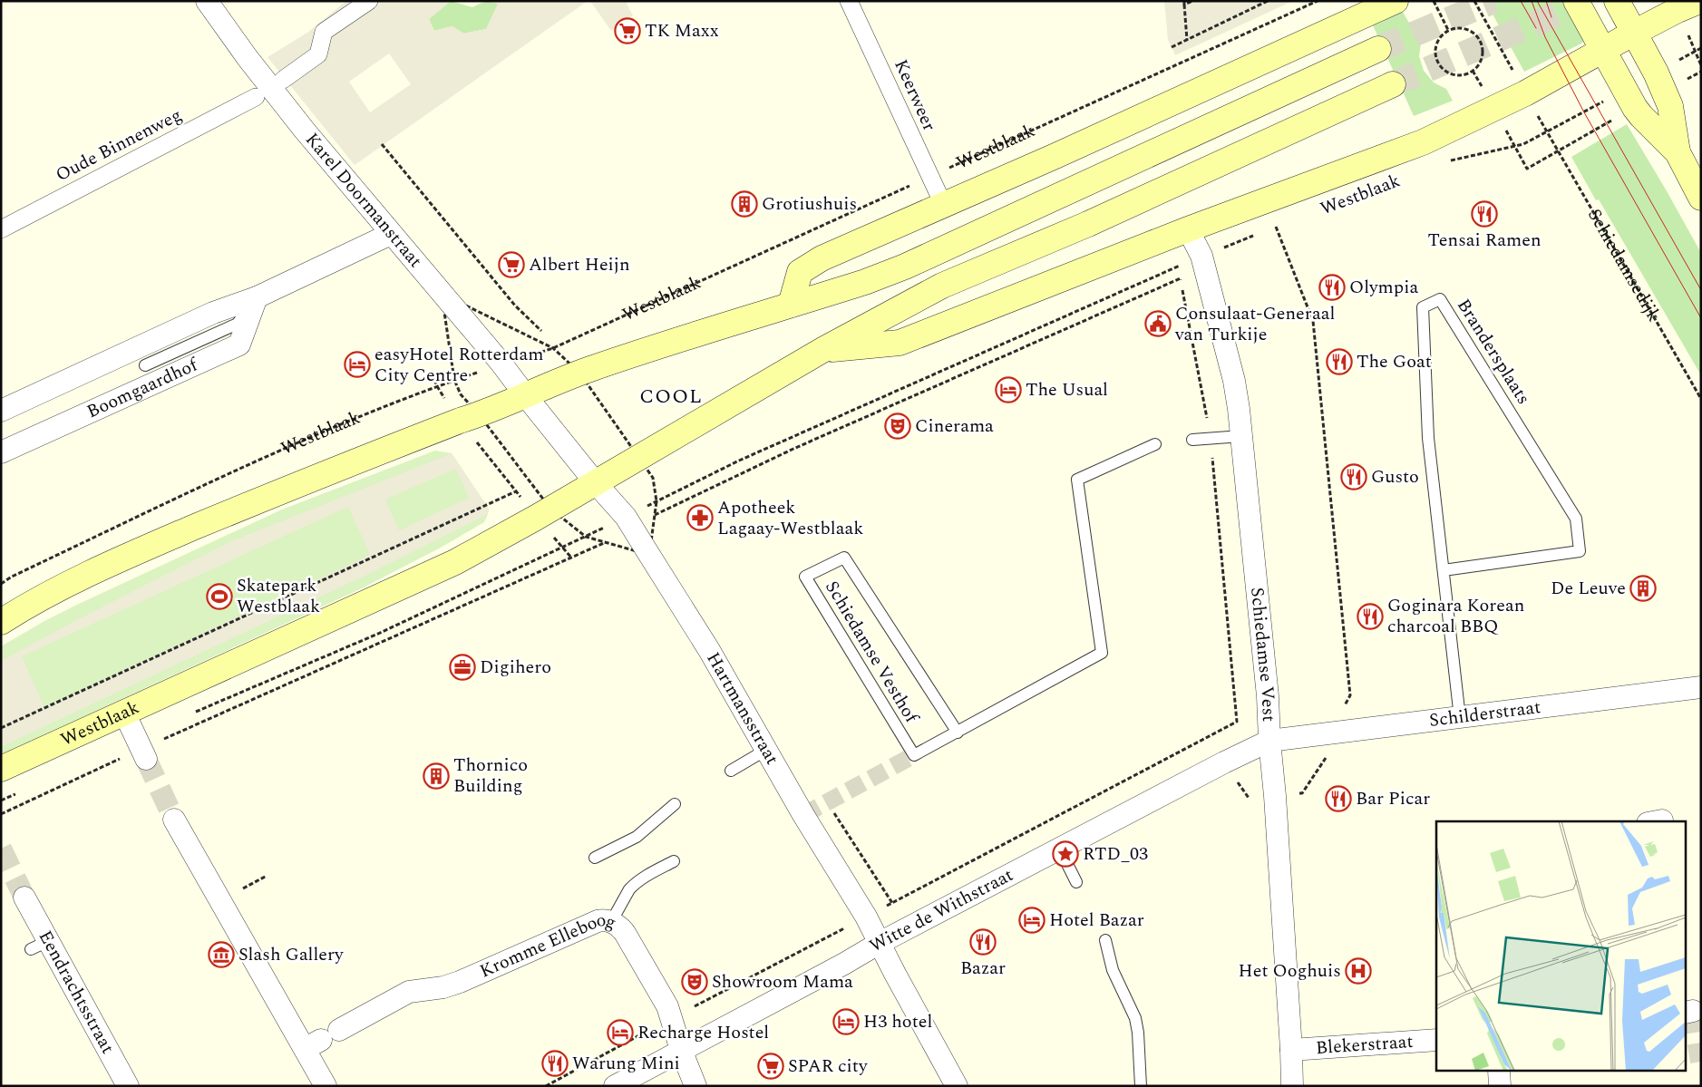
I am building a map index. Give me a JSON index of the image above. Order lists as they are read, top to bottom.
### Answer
{
  "streets": {
    "main road": ["Westblaak"],
    "street": [
      "Keerweer",
      "Oude Binnenweg",
      "Karel Doormanstraat",
      "Boomgaardhof",
      "Schiedamse Vest",
      "Hartmansstraat",
      "Schilderstraat",
      "Witte de Withstraat",
      "Kromme Elleboog",
      "Eendrachtsstraat",
      "Blekerstraat"
    ],
    "lane": ["Brandersplaats", "Schiedamse Vesthof"],
    "path": ["Schiedamsedijk"]
  },
  "crossings": [
    ["Keerweer", "Westblaak"],
    ["Westblaak", "Karel Doormanstraat"],
    ["Westblaak", "Schiedamsedijk"],
    ["Westblaak", "Schiedamse Vest"],
    ["Westblaak", "Hartmansstraat"],
    ["Karel Doormanstraat", "Hartmansstraat"],
    ["Brandersplaats", "Schilderstraat"],
    ["Schiedamse Vest", "Schilderstraat"],
    ["Schiedamse Vest", "Witte de Withstraat"],
    ["Schiedamse Vest", "Blekerstraat"],
    ["Hartmansstraat", "Witte de Withstraat"],
    ["Schilderstraat", "Witte de Withstraat"],
    ["Witte de Withstraat", "Kromme Elleboog"]
  ],
  "districts": ["COOL"],
  "places": {
    "supermarket": ["TK Maxx", "Albert Heijn", "SPAR city"],
    "building": ["Grotiushuis", "De Leuve", "Thornico Building"],
    "restaurant": [
      "Tensai Ramen",
      "Olympia",
      "The Goat",
      "Gusto",
      "Goginara Korean charcoal BBQ",
      "Bar Picar",
      "Bazar",
      "Warung Mini"
    ],
    "public building": ["Consulaat-Generaal van Turkije"],
    "hotel": [
      "easyHotel Rotterdam City Centre",
      "The Usual",
      "Hotel Bazar",
      "H3 hotel",
      "Recharge Hostel"
    ],
    "theatre": ["Cinerama", "Showroom Mama"],
    "pharmacy": ["Apotheek Lagaay-Westblaak"],
    "sports": ["Skatepark Westblaak"],
    "office": ["Digihero"],
    "place": ["RTD_03"],
    "museum": ["Slash Gallery"],
    "hospital": ["Het Ooghuis"]
  }
}
